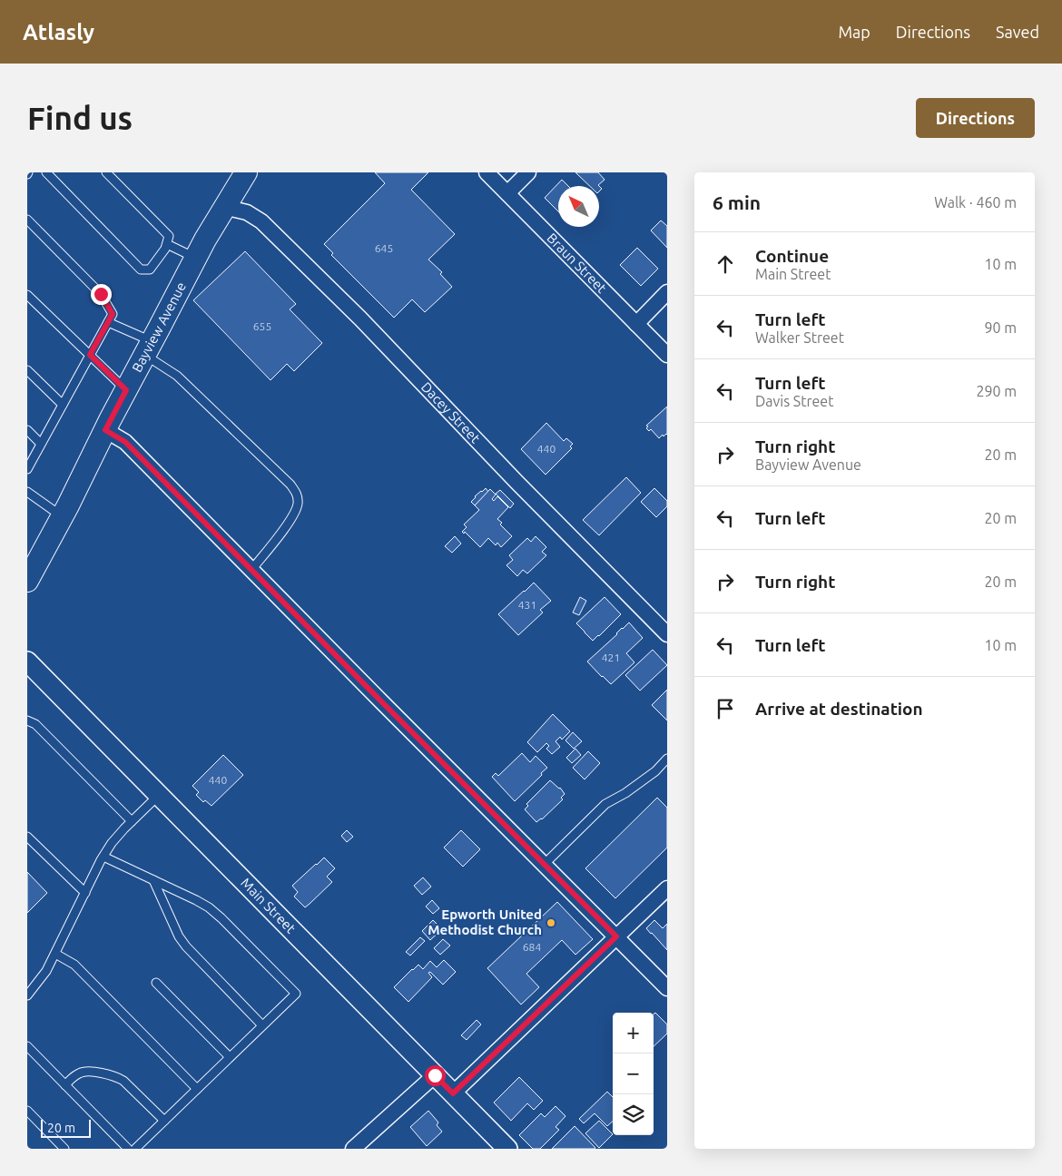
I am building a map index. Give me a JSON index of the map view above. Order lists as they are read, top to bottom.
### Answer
{
  "streets": {
    "main road": ["Bayview Avenue"],
    "street": ["Braun Street", "Dacey Street", "Main Street"]
  },
  "crossings": [
    ["Bayview Avenue", "Dacey Street"]
  ],
  "places": ["Epworth United Methodist Church"],
  "house_numbers": [
    "645",
    "655",
    "440",
    "431",
    "421",
    "440",
    "684"
  ],
  "scale_bar": "20 m",
  "north": "top left",
  "page": {
    "header": "Atlasly",
    "nav": ["Map", "Directions", "Saved"],
    "buttons": "Directions",
    "title": "Find us",
    "heading": ["6 min", "Walk · 460 m"],
    "list": [
      ["Continue", "Main Street", "10 m"],
      ["Turn left", "Walker Street", "90 m"],
      ["Turn left", "Davis Street", "290 m"],
      ["Turn right", "Bayview Avenue", "20 m"],
      ["Turn left", "20 m"],
      ["Turn right", "20 m"],
      ["Turn left", "10 m"],
      "Arrive at destination"
    ],
    "map_buttons": ["+", "−"],
    "scale": "20 m"
  }
}
